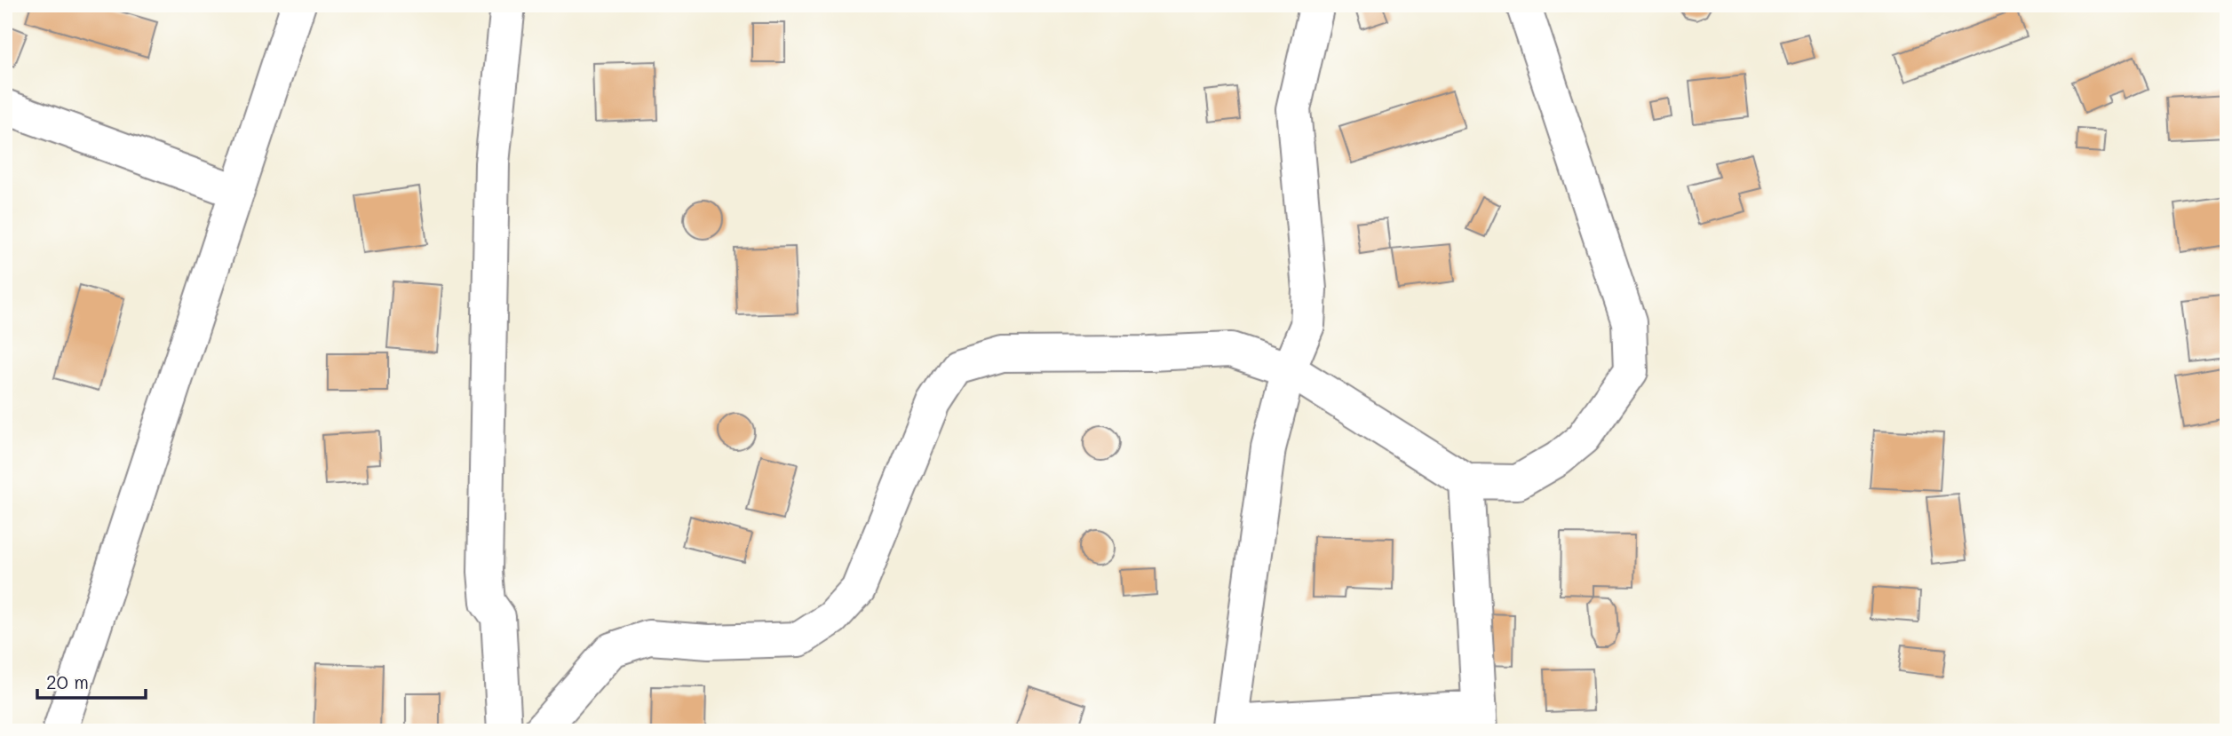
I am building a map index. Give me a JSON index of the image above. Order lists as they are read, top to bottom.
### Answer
{
  "scale_bar": "20 m"
}
